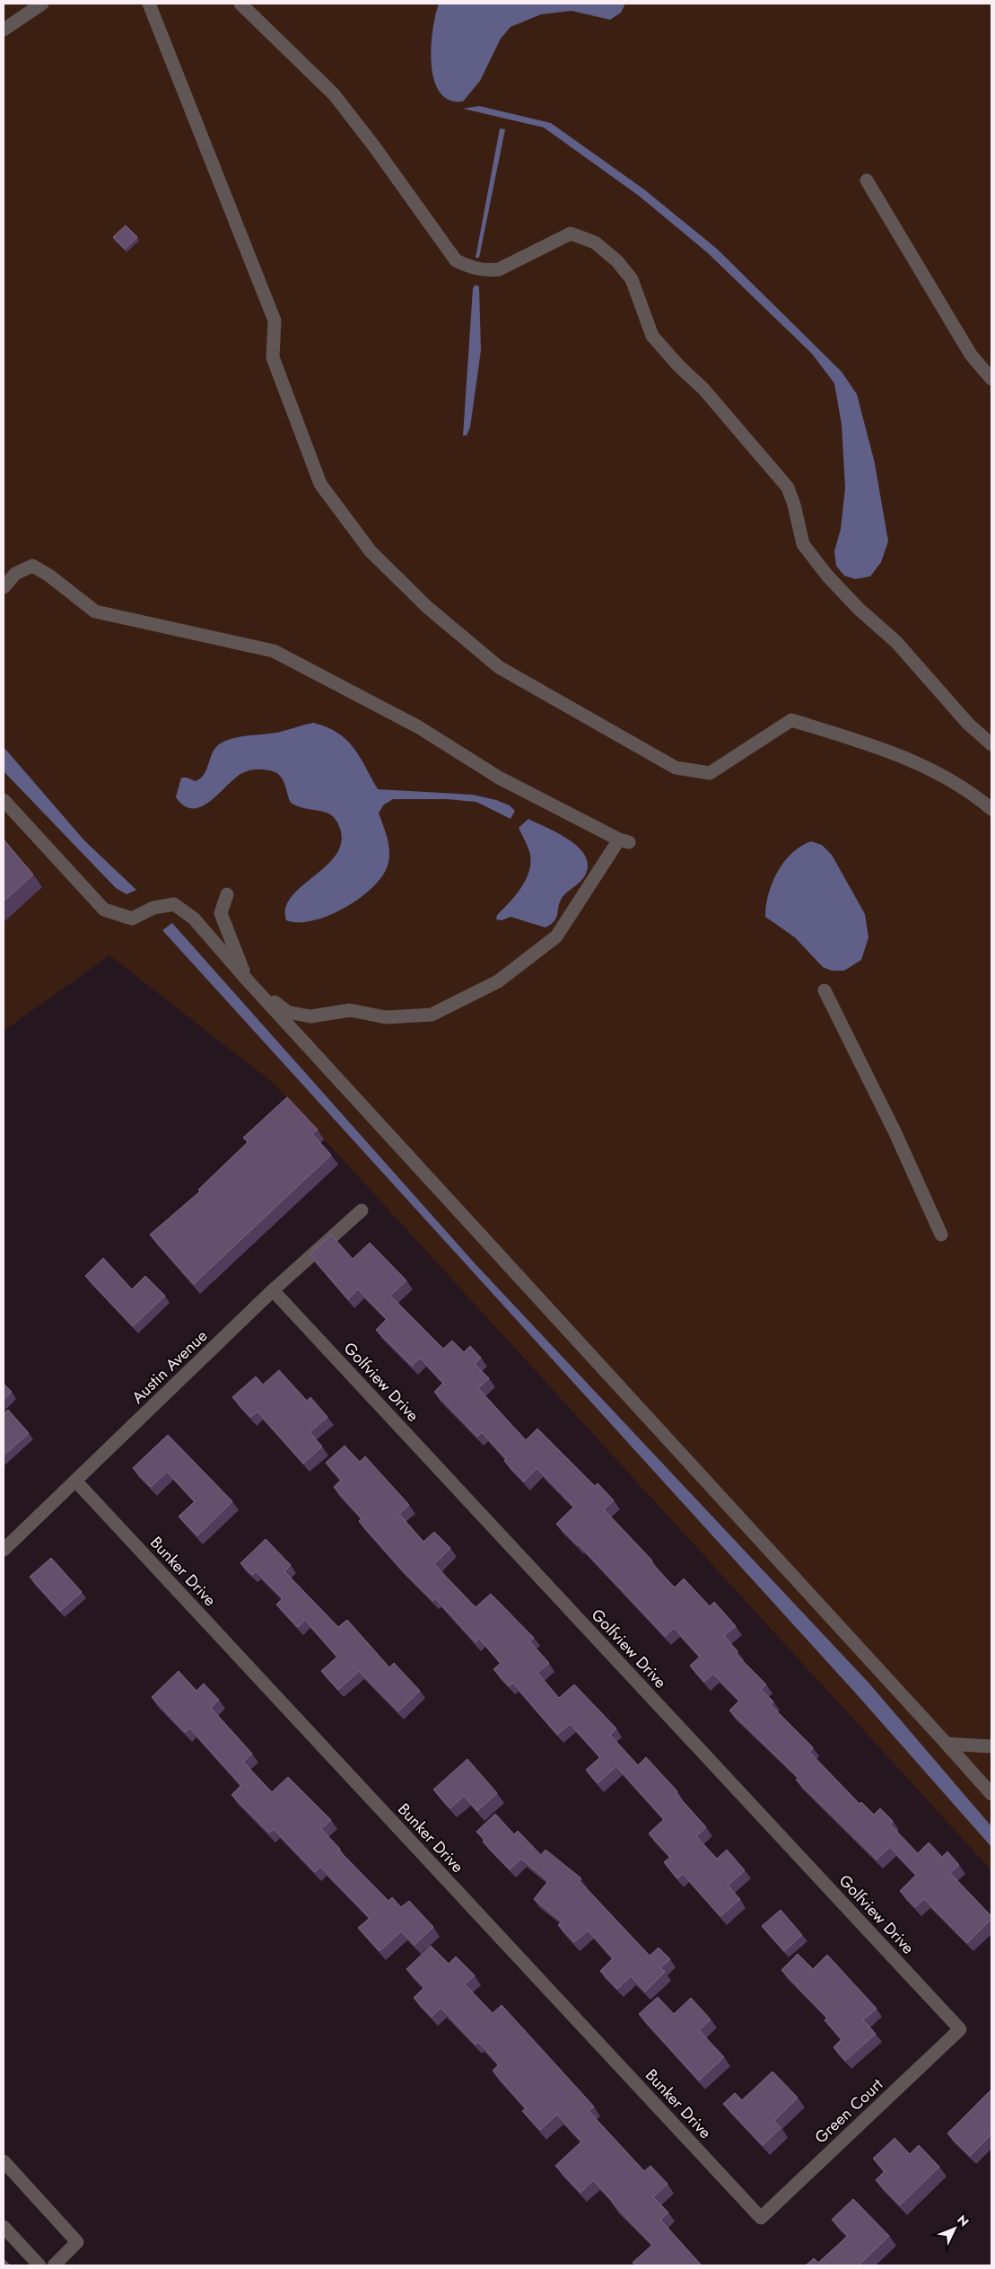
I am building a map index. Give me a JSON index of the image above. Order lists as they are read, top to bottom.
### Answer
{
  "streets": {
    "street": [
      "Austin Avenue",
      "Golfview Drive",
      "Bunker Drive",
      "Green Court"
    ]
  },
  "crossings": [
    ["Austin Avenue", "Golfview Drive"],
    ["Austin Avenue", "Bunker Drive"],
    ["Golfview Drive", "Green Court"],
    ["Bunker Drive", "Green Court"]
  ],
  "north": "top right"
}
